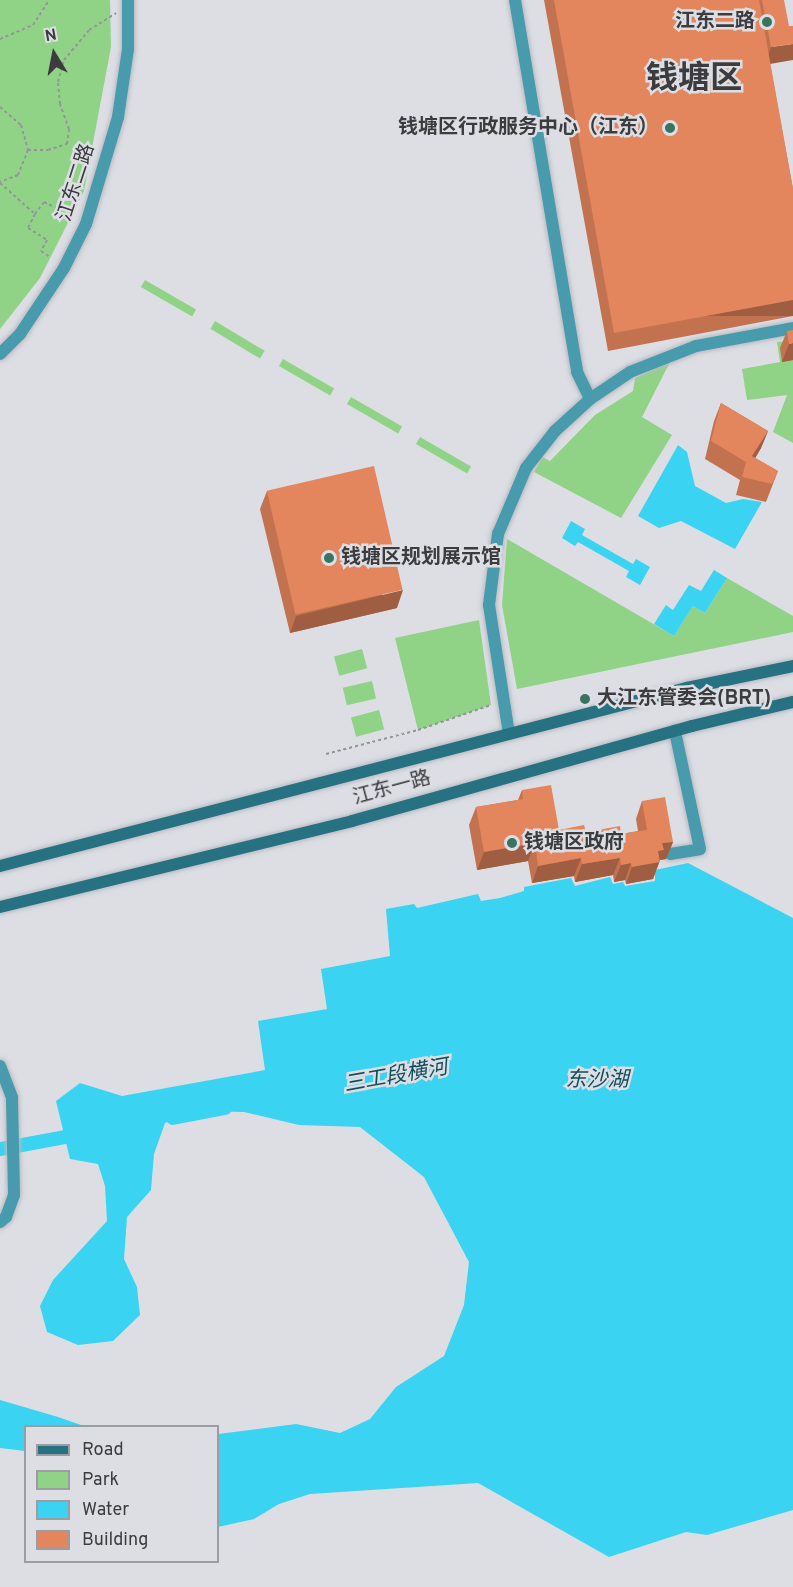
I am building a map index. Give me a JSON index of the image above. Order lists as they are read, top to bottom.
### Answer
{
  "streets": {
    "main road": ["江东一路"],
    "street": ["江东二路"]
  },
  "districts": ["钱塘区"],
  "water": ["三工段横河", "东沙湖"],
  "places": [
    "江东二路",
    "钱塘区行政服务中心（江东）",
    "钱塘区规划展示馆",
    "大江东管委会(BRT)",
    "钱塘区政府"
  ],
  "legend": [
    "Road",
    "Park",
    "Water",
    "Building"
  ],
  "north": "top"
}
